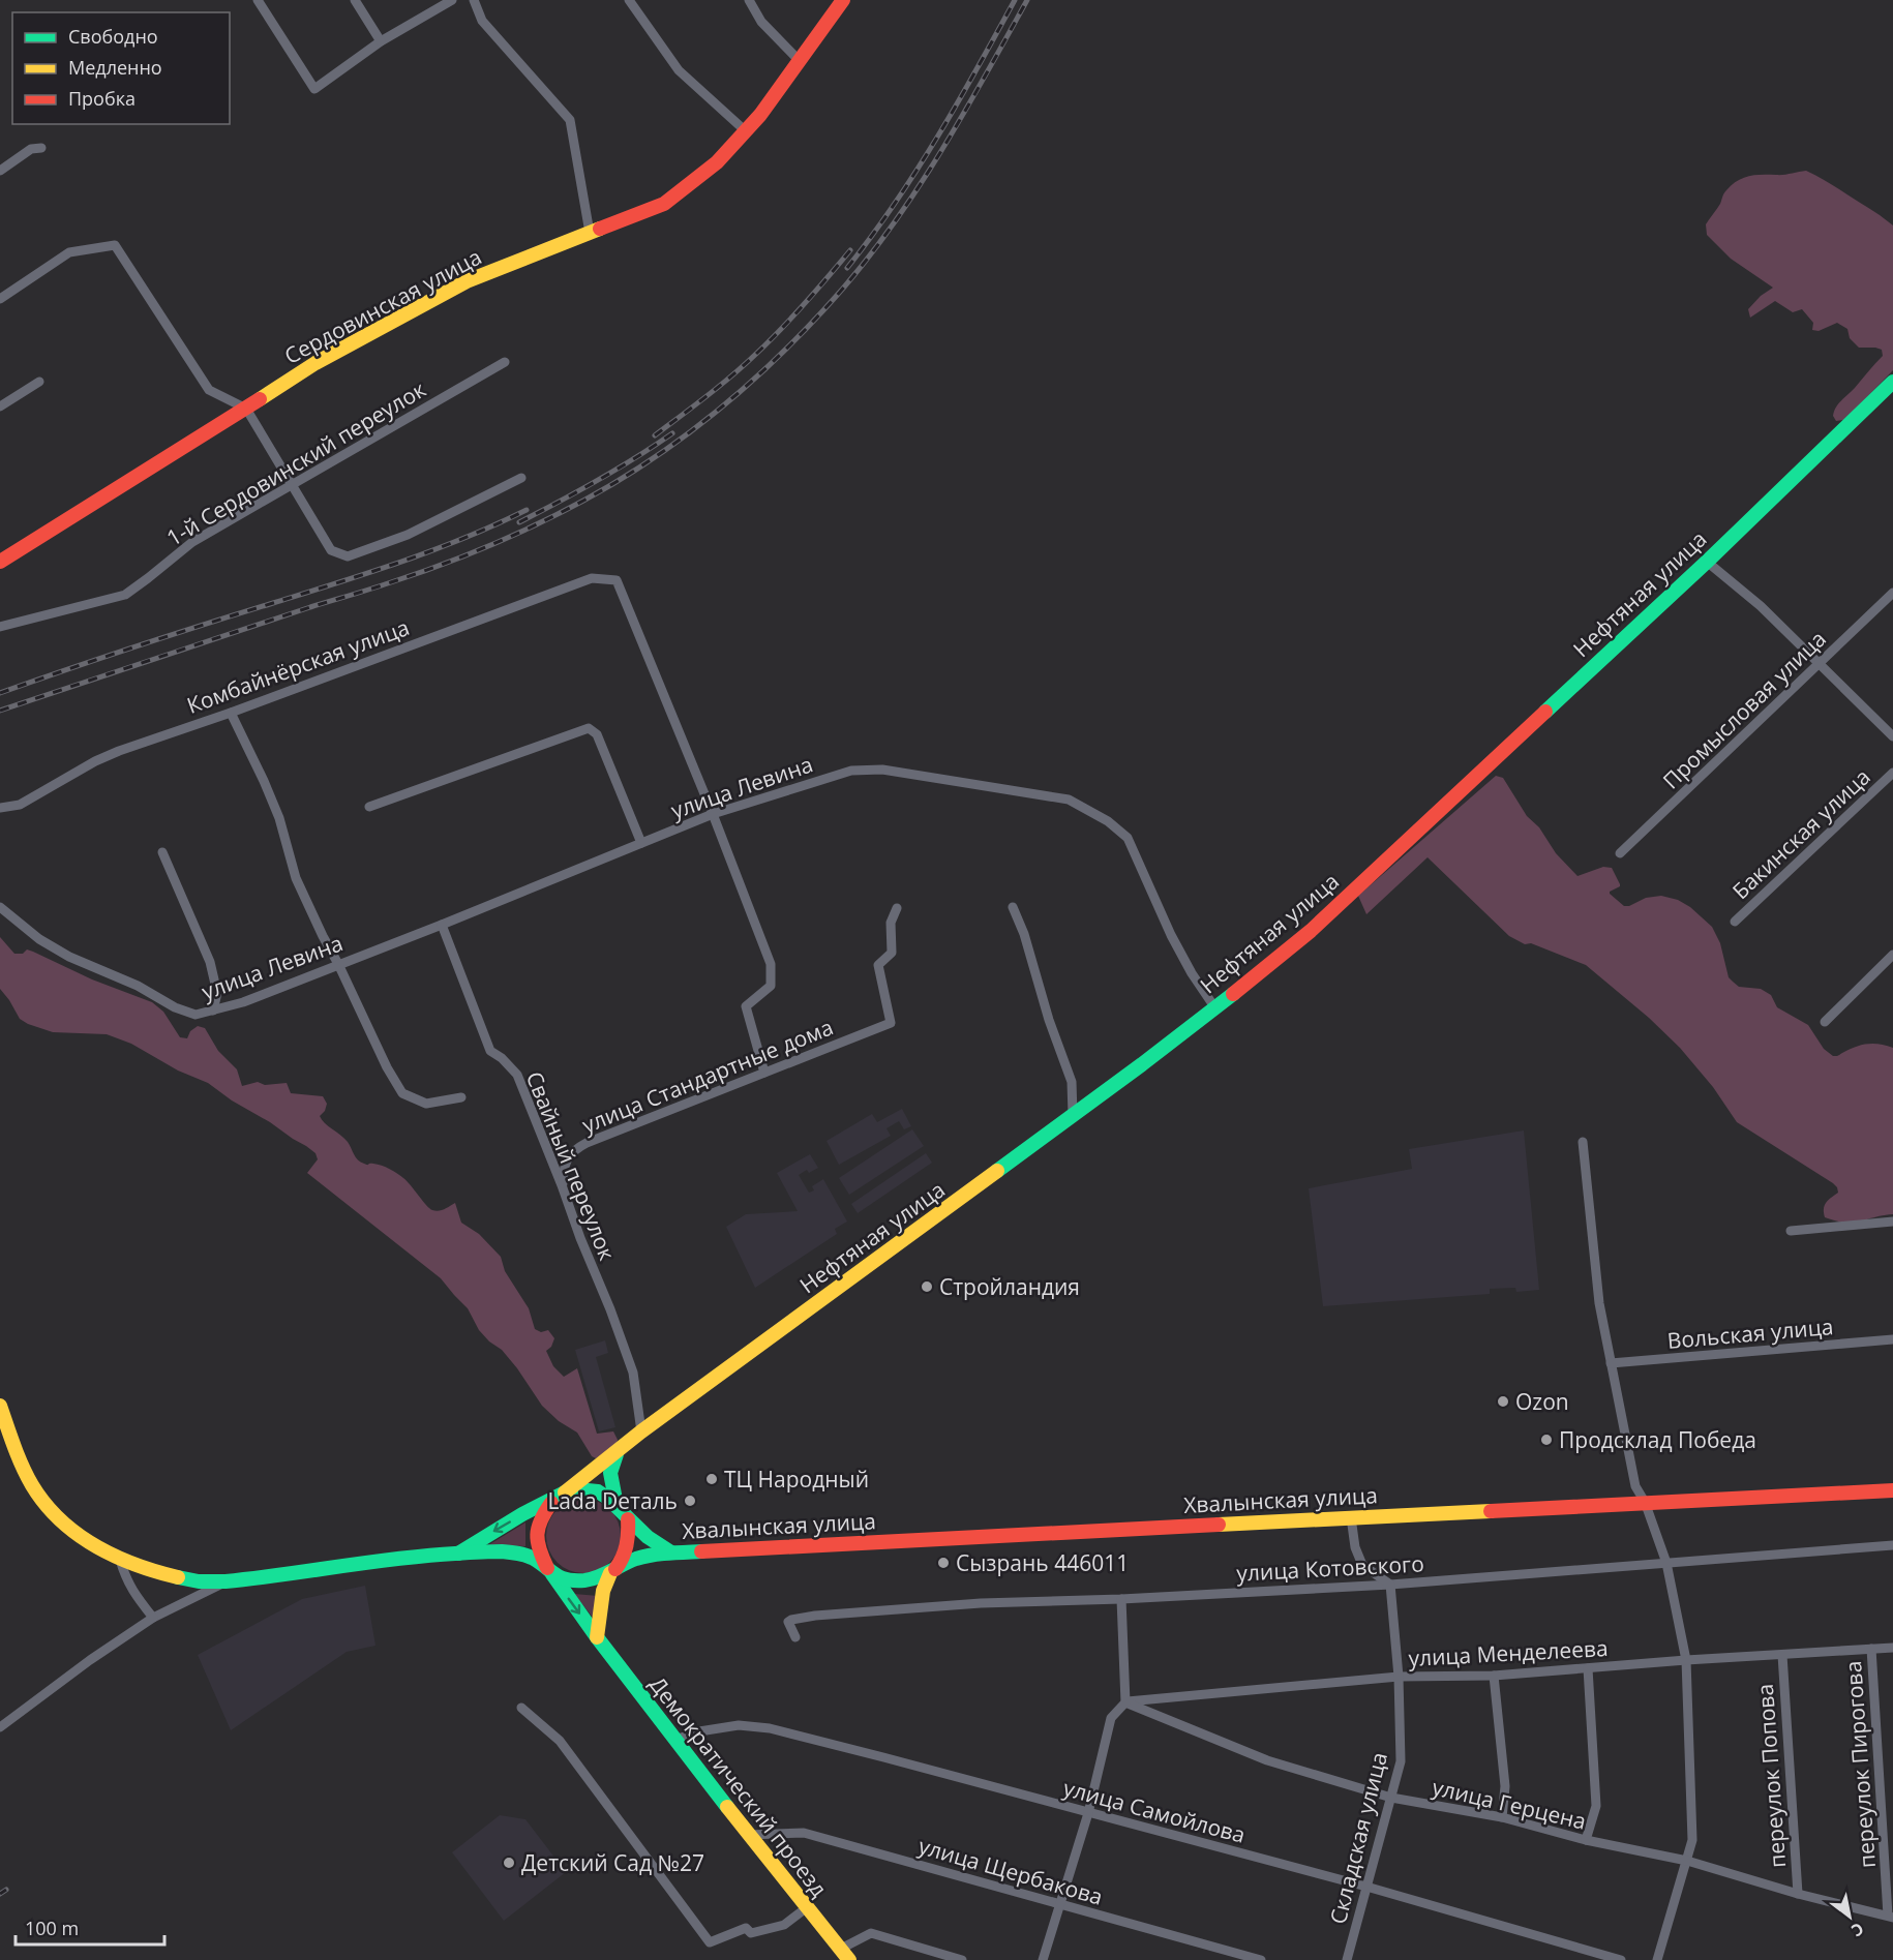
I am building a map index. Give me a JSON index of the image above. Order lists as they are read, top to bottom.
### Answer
{
  "streets": {
    "main road": [
      "Сердовинская улица",
      "Нефтяная улица",
      "Хвалынская улица",
      "Демократический проезд"
    ],
    "street": [
      "1-й Сердовинский переулок",
      "Комбайнёрская улица",
      "Промысловая улица",
      "улица Левина",
      "Бакинская улица",
      "улица Стандартные дома",
      "Свайный переулок",
      "Вольская улица",
      "улица Котовского",
      "улица Менделеева",
      "переулок Пирогова",
      "переулок Попова",
      "улица Герцена",
      "улица Самойлова",
      "Складская улица",
      "улица Щербакова"
    ]
  },
  "crossings": [
    ["Нефтяная улица", "улица Левина"],
    ["Нефтяная улица", "Свайный переулок"],
    ["Нефтяная улица", "Хвалынская улица"],
    ["Нефтяная улица", "Демократический проезд"],
    ["Комбайнёрская улица", "улица Левина"],
    ["улица Левина", "Свайный переулок"],
    ["улица Стандартные дома", "Свайный переулок"],
    ["Хвалынская улица", "Демократический проезд"],
    ["улица Котовского", "Складская улица"],
    ["улица Менделеева", "переулок Пирогова"],
    ["улица Менделеева", "переулок Попова"],
    ["улица Менделеева", "улица Герцена"],
    ["улица Менделеева", "Складская улица"],
    ["переулок Пирогова", "улица Герцена"],
    ["переулок Попова", "улица Герцена"],
    ["Демократический проезд", "улица Самойлова"],
    ["Демократический проезд", "улица Щербакова"],
    ["улица Герцена", "Складская улица"],
    ["улица Самойлова", "Складская улица"]
  ],
  "places": [
    "Стройландия",
    "Ozon",
    "Продсклад Победа",
    "ТЦ Народный",
    "Lada Dеталь",
    "Сызрань 446011",
    "Детский Сад №27"
  ],
  "legend": ["Свободно", "Медленно", "Пробка"],
  "scale_bar": "100 m",
  "north": "bottom right"
}
